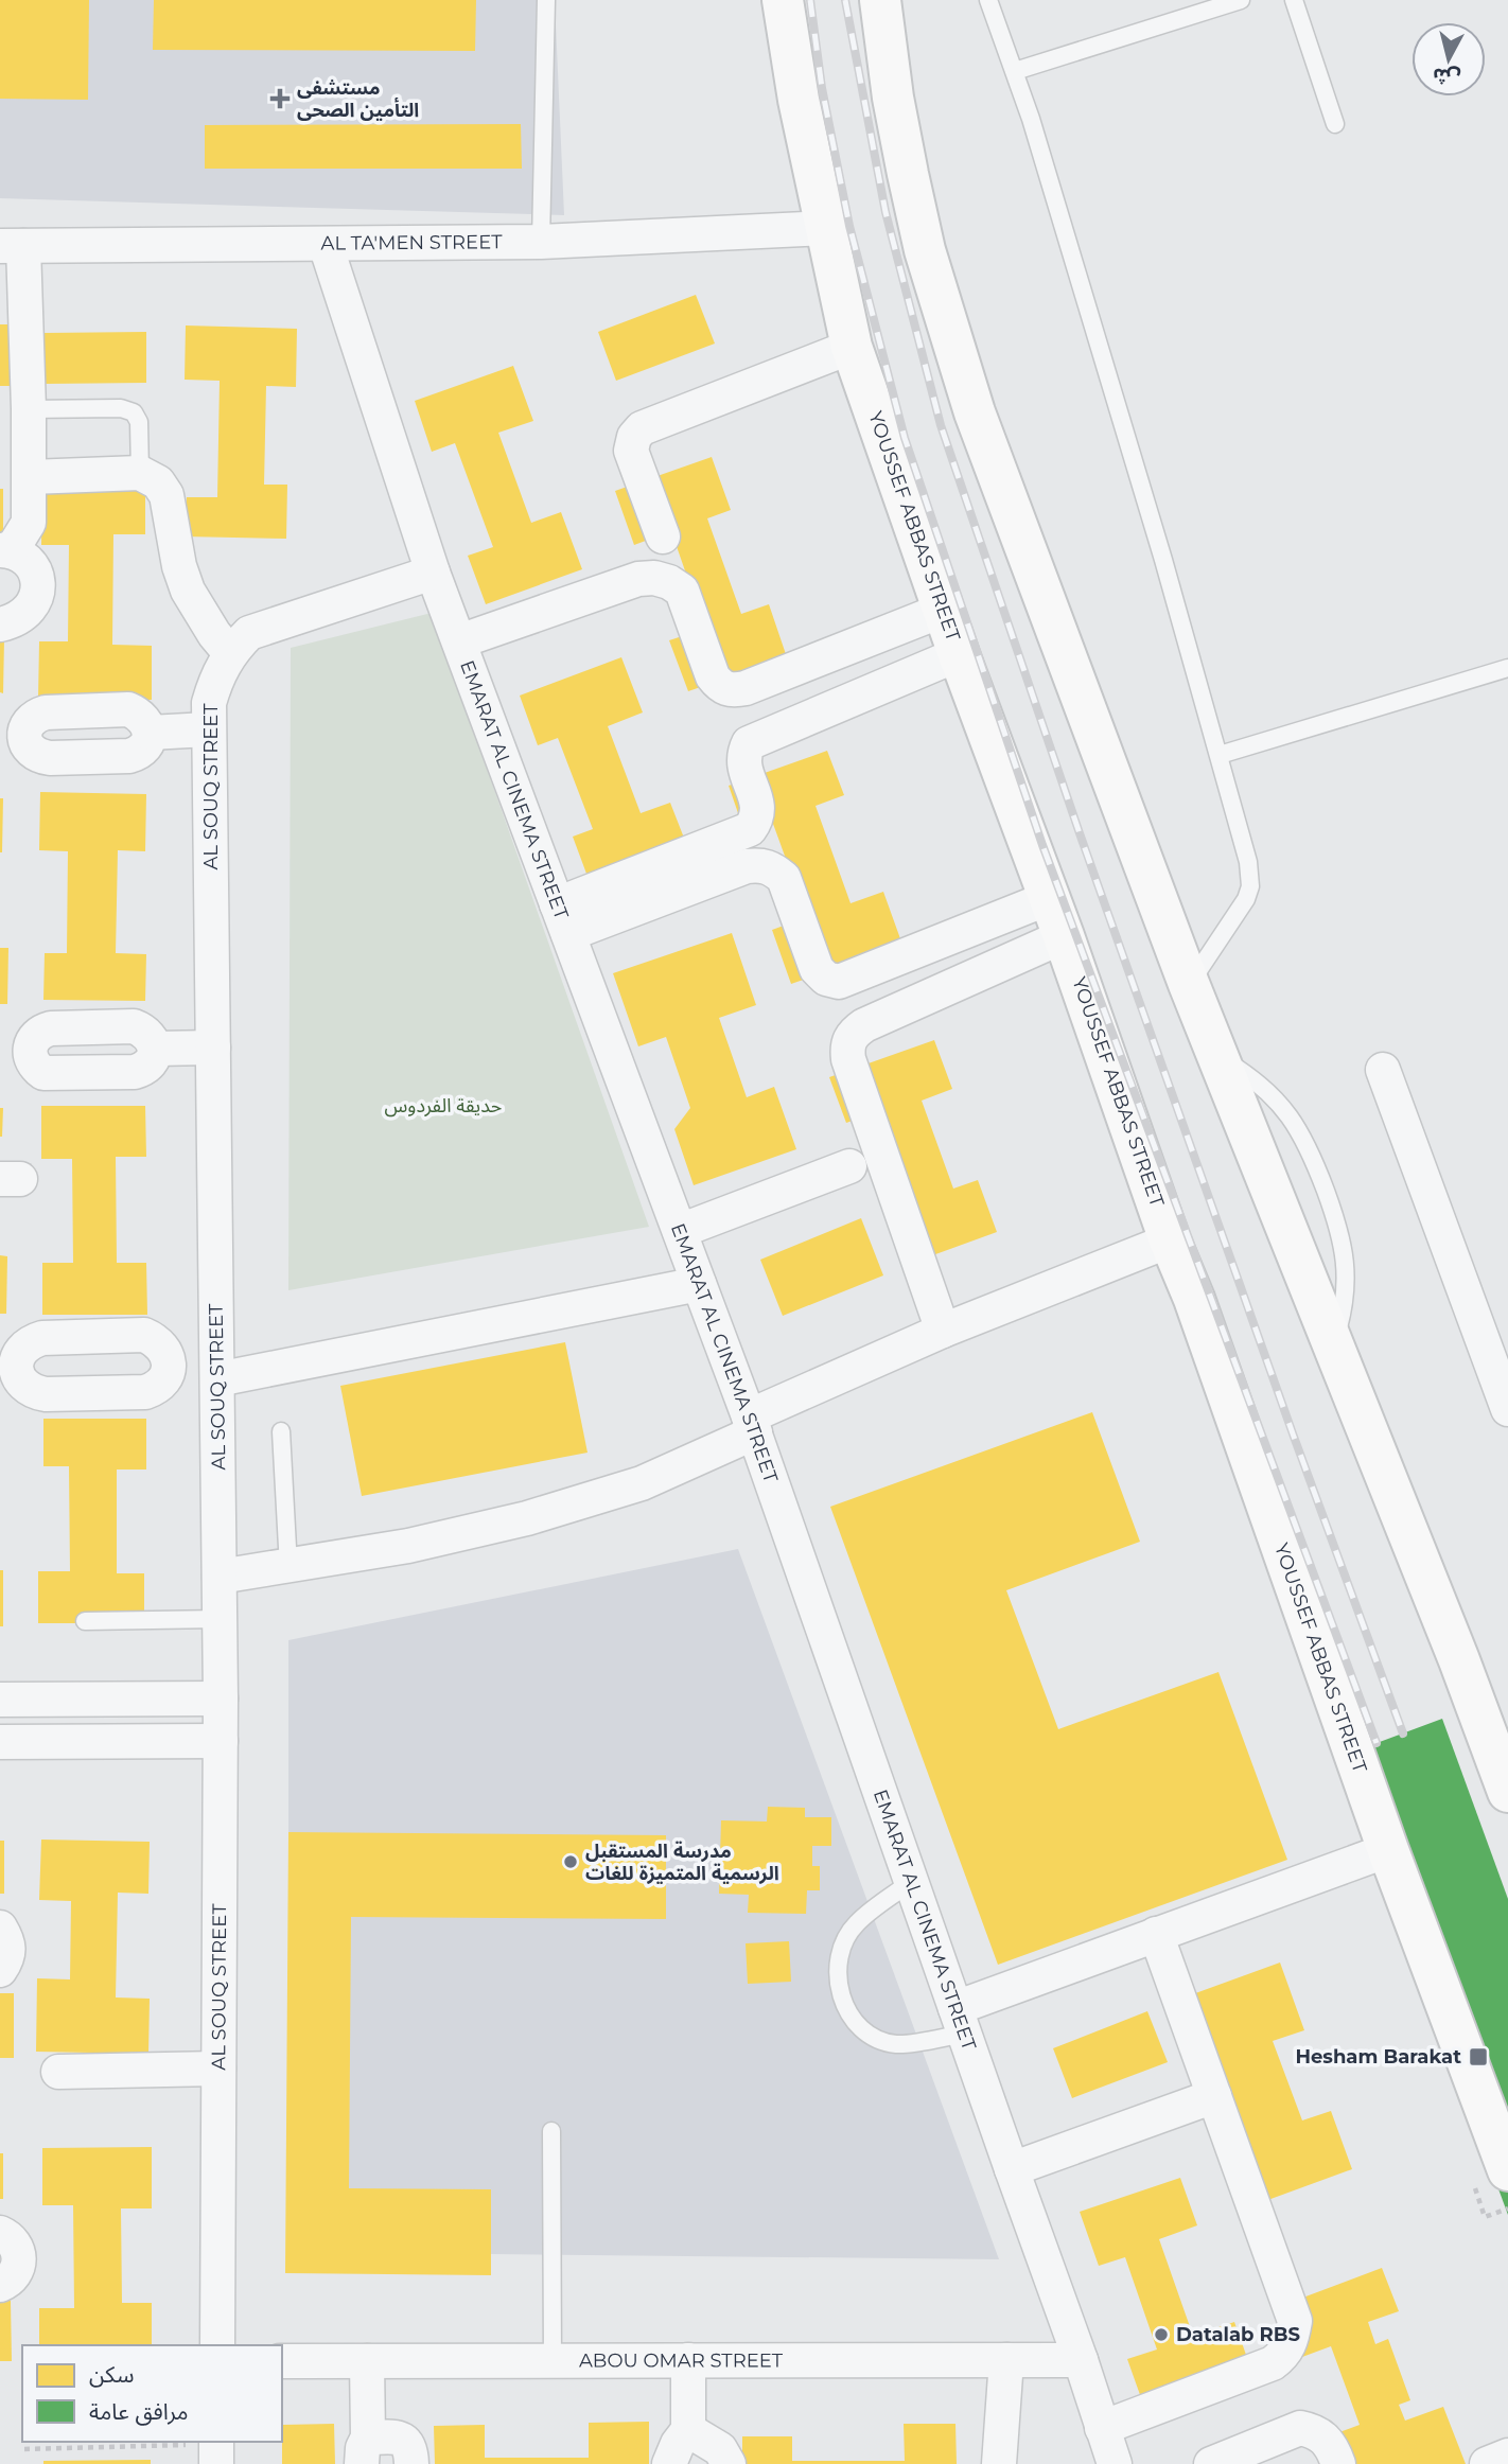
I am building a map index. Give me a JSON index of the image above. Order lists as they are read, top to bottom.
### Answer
{
  "streets": {
    "main road": ["YOUSSEF ABBAS STREET"],
    "street": [
      "AL TA'MEN STREET",
      "AL SOUQ STREET",
      "EMARAT AL CINEMA STREET",
      "ABOU OMAR STREET"
    ]
  },
  "crossings": [
    ["AL TA'MEN STREET", "YOUSSEF ABBAS STREET"],
    ["AL TA'MEN STREET", "EMARAT AL CINEMA STREET"],
    ["AL SOUQ STREET", "EMARAT AL CINEMA STREET"],
    ["EMARAT AL CINEMA STREET", "ABOU OMAR STREET"]
  ],
  "parks": ["حديقة الفردوس"],
  "places": {
    "health": ["مستشفى التأمين الصحى"],
    "other": ["مدرسة المستقبل الرسمية المتميزة للغات", "Datalab RBS"],
    "transit": ["Hesham Barakat"]
  },
  "legend": ["سكن", "مرافق عامة"],
  "north": "bottom"
}
